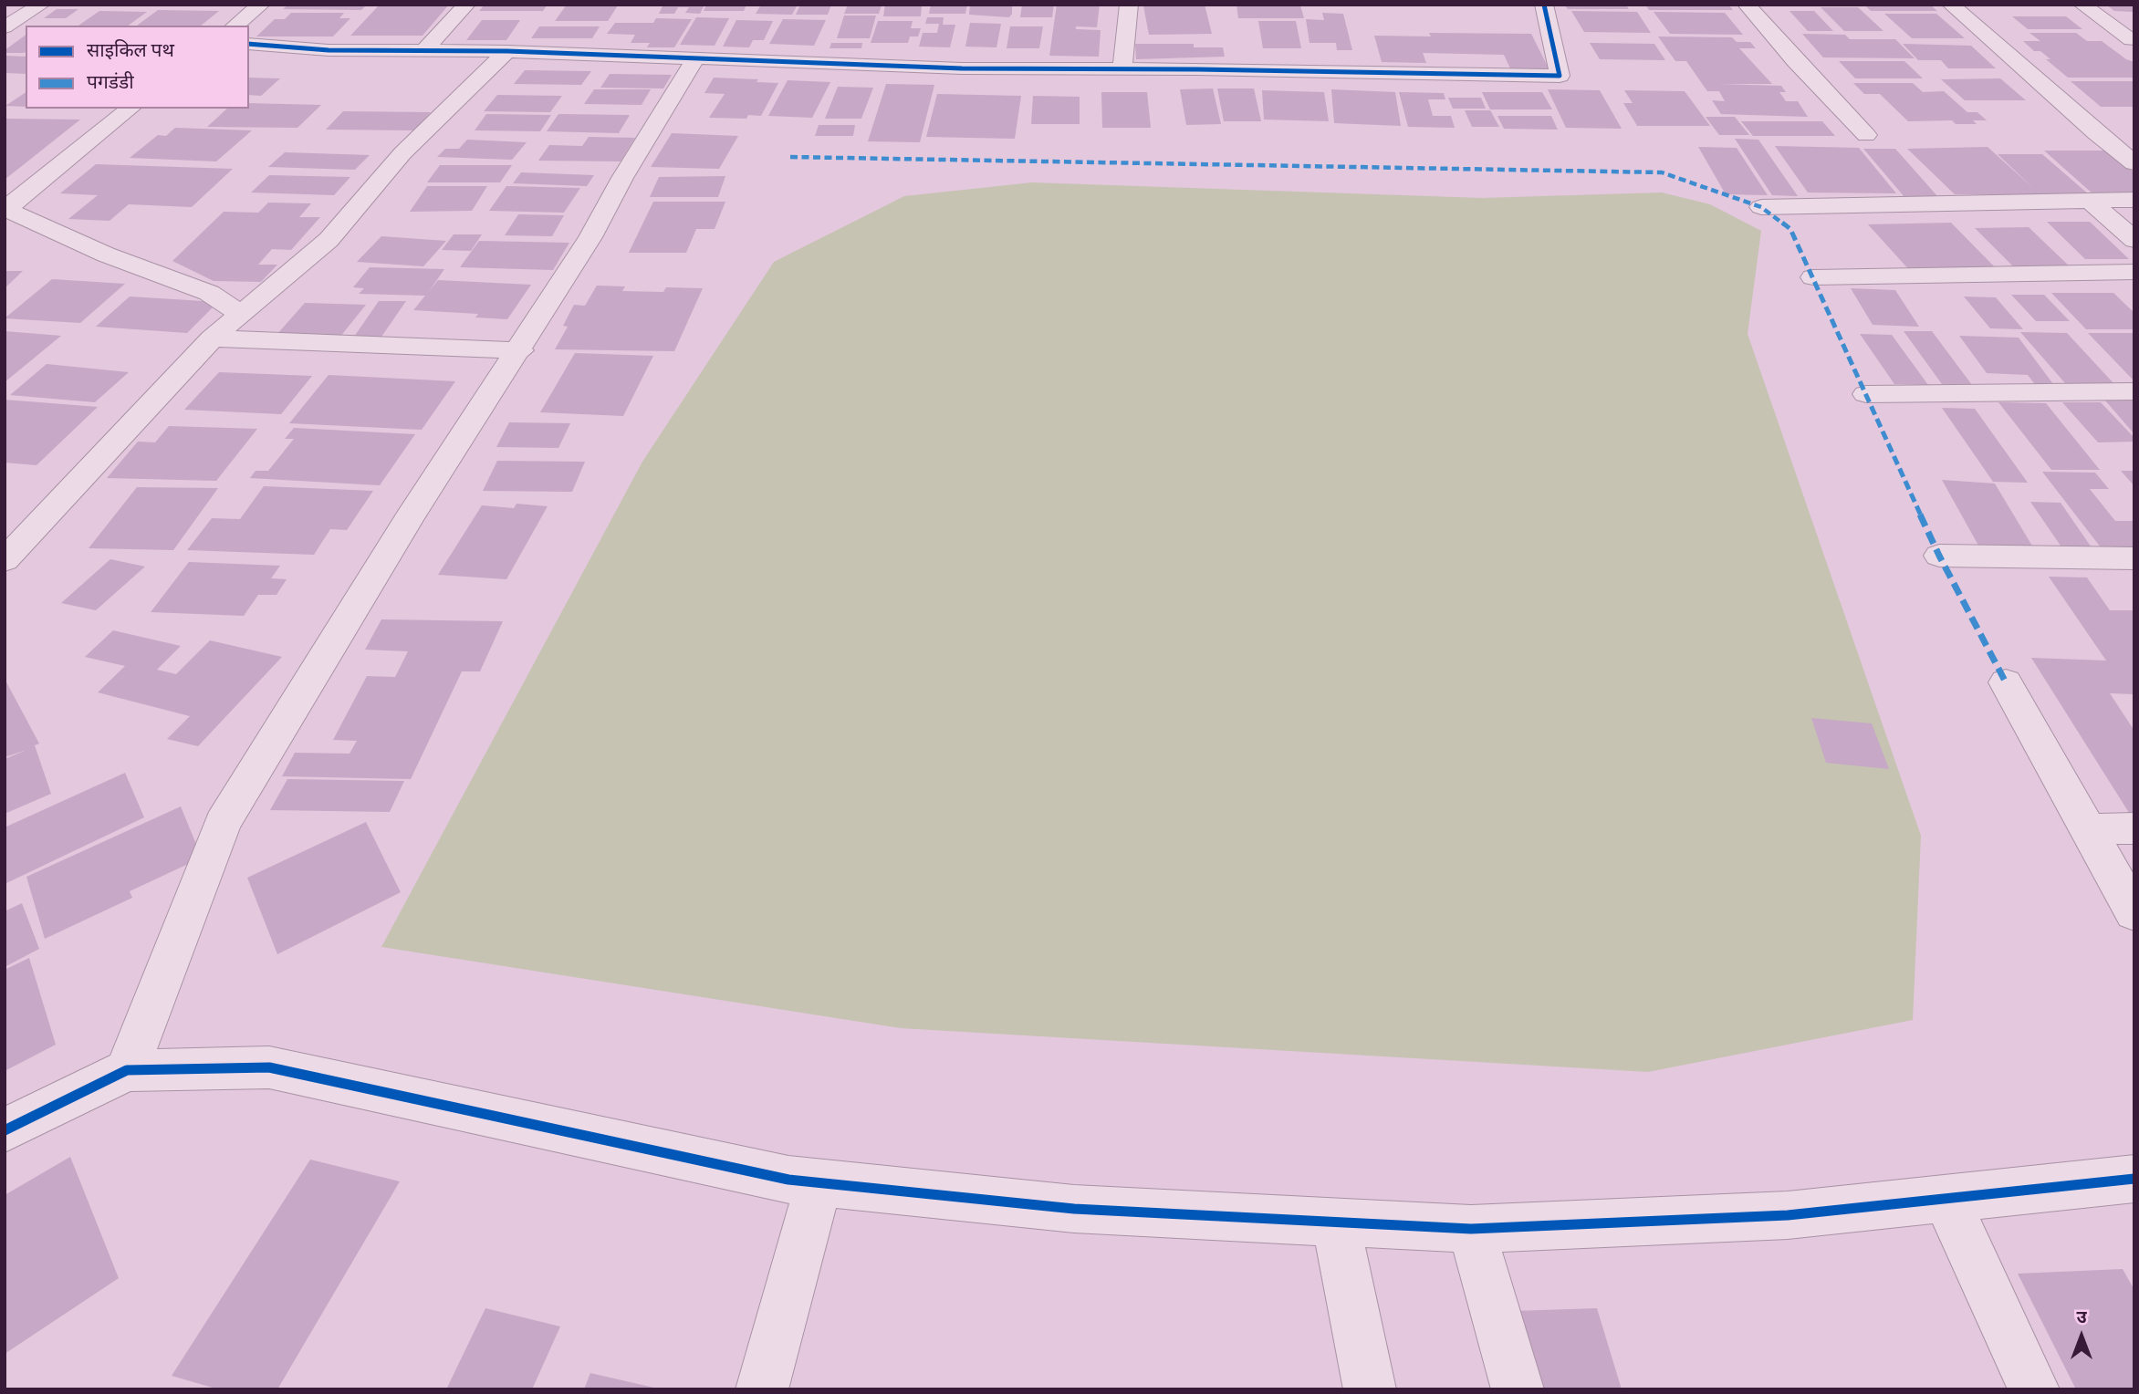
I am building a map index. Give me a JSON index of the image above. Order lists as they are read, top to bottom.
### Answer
{
  "legend": ["साइकिल पथ", "पगडंडी"],
  "north": "top"
}
